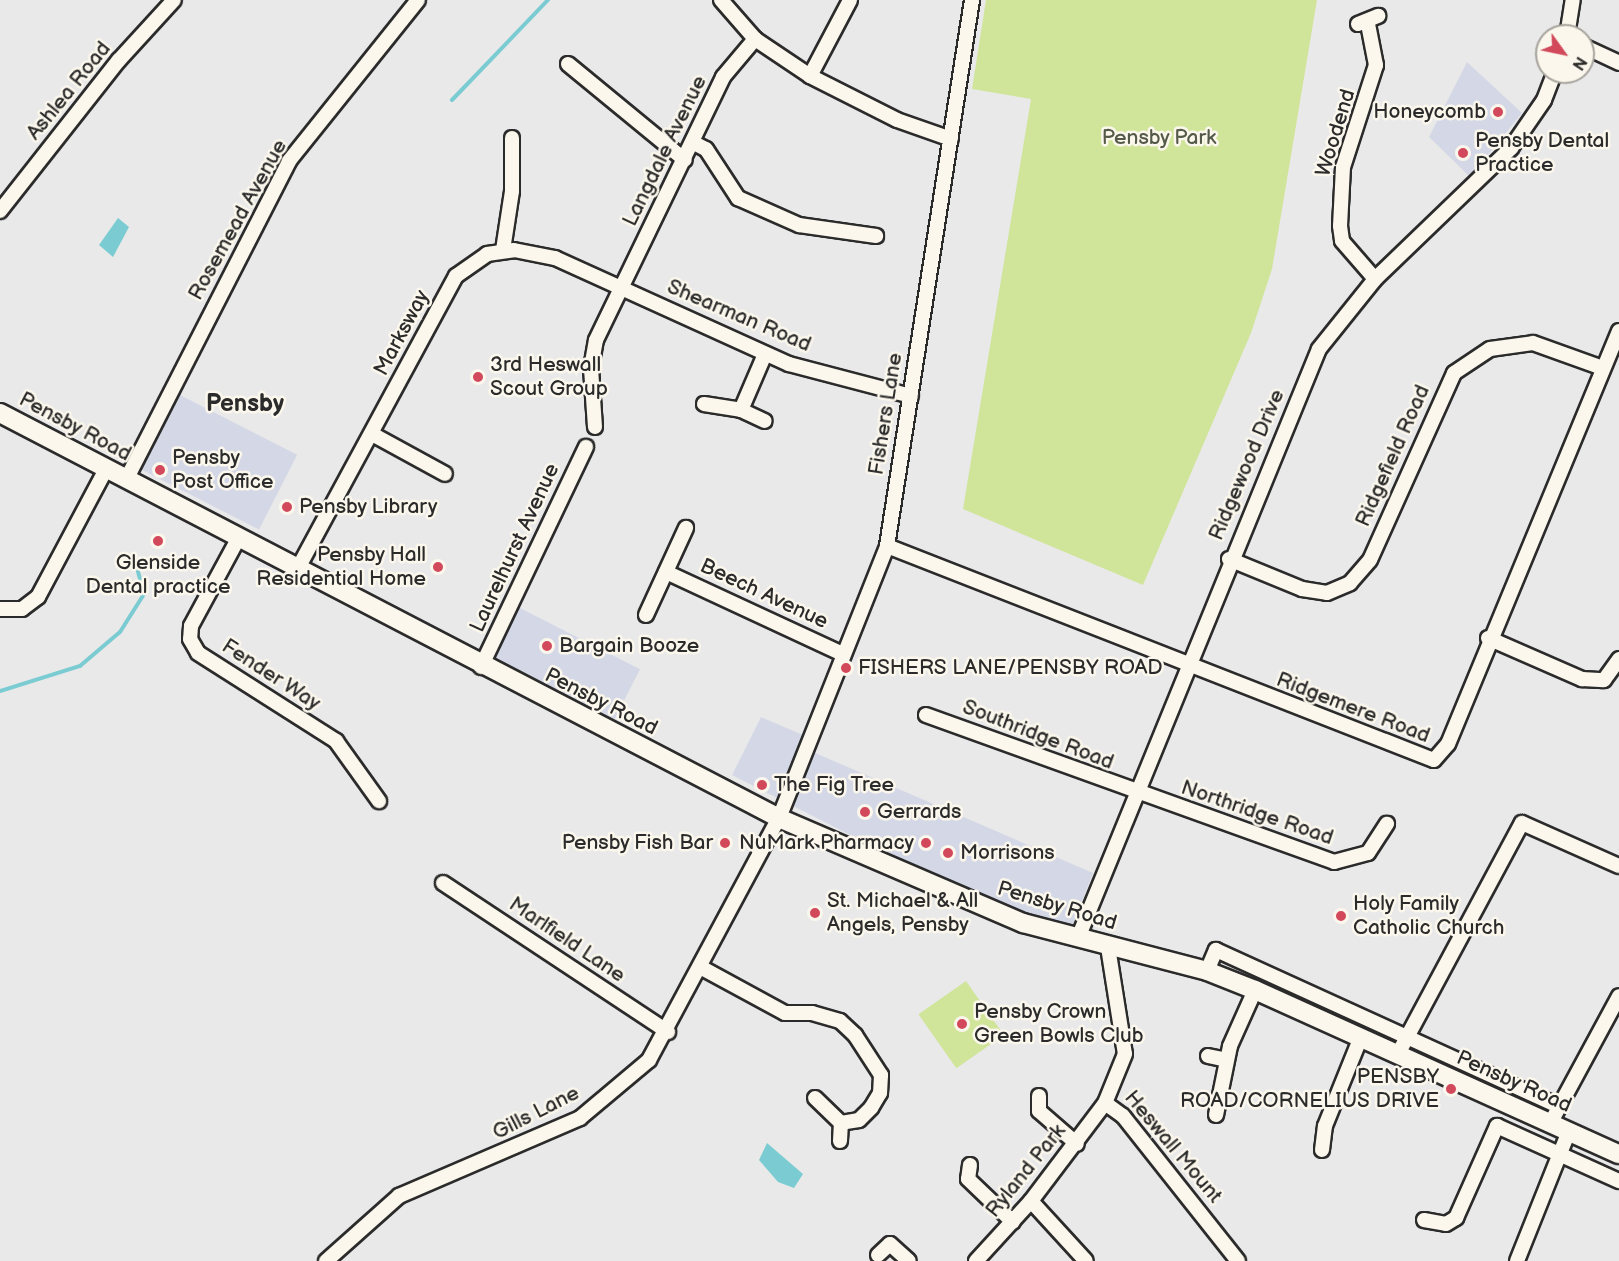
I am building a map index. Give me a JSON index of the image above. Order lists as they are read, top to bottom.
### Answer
{
  "streets": {
    "main road": ["Pensby Road"],
    "street": [
      "Ashlea Road",
      "Woodend",
      "Langdale Avenue",
      "Rosemead Avenue",
      "Shearman Road",
      "Marksway",
      "Fishers Lane",
      "Ridgefield Road",
      "Ridgewood Drive",
      "Laurelhurst Avenue",
      "Beech Avenue",
      "Fender Way",
      "Ridgemere Road",
      "Southridge Road",
      "Northridge Road",
      "Marlfield Lane",
      "Gills Lane",
      "Heswall Mount",
      "Ryland Park"
    ]
  },
  "crossings": [
    ["Woodend", "Ridgewood Drive"],
    ["Langdale Avenue", "Shearman Road"],
    ["Langdale Avenue", "Marksway"],
    ["Rosemead Avenue", "Pensby Road"],
    ["Shearman Road", "Marksway"],
    ["Shearman Road", "Fishers Lane"],
    ["Marksway", "Pensby Road"],
    ["Fishers Lane", "Pensby Road"],
    ["Fishers Lane", "Beech Avenue"],
    ["Fishers Lane", "Ridgemere Road"],
    ["Fishers Lane", "Gills Lane"],
    ["Pensby Road", "Ridgewood Drive"],
    ["Pensby Road", "Laurelhurst Avenue"],
    ["Pensby Road", "Fender Way"],
    ["Pensby Road", "Gills Lane"],
    ["Pensby Road", "Heswall Mount"],
    ["Ridgefield Road", "Ridgewood Drive"],
    ["Ridgefield Road", "Ridgemere Road"],
    ["Ridgewood Drive", "Ridgemere Road"],
    ["Ridgewood Drive", "Southridge Road"],
    ["Ridgewood Drive", "Northridge Road"],
    ["Southridge Road", "Northridge Road"],
    ["Marlfield Lane", "Gills Lane"],
    ["Heswall Mount", "Ryland Park"]
  ],
  "districts": ["Pensby"],
  "parks": ["Pensby Park"],
  "places": [
    "Honeycomb",
    "Pensby Dental Practice",
    "3rd Heswall Scout Group",
    "Pensby Post Office",
    "Pensby Library",
    "Glenside Dental practice",
    "Pensby Hall Residential Home",
    "Bargain Booze",
    "FISHERS LANE/PENSBY ROAD",
    "The Fig Tree",
    "Gerrards",
    "Pensby Fish Bar",
    "NuMark Pharmacy",
    "Morrisons",
    "St. Michael & All Angels, Pensby",
    "Holy Family Catholic Church",
    "Pensby Crown Green Bowls Club",
    "PENSBY ROAD/CORNELIUS DRIVE"
  ],
  "north": "bottom right"
}
